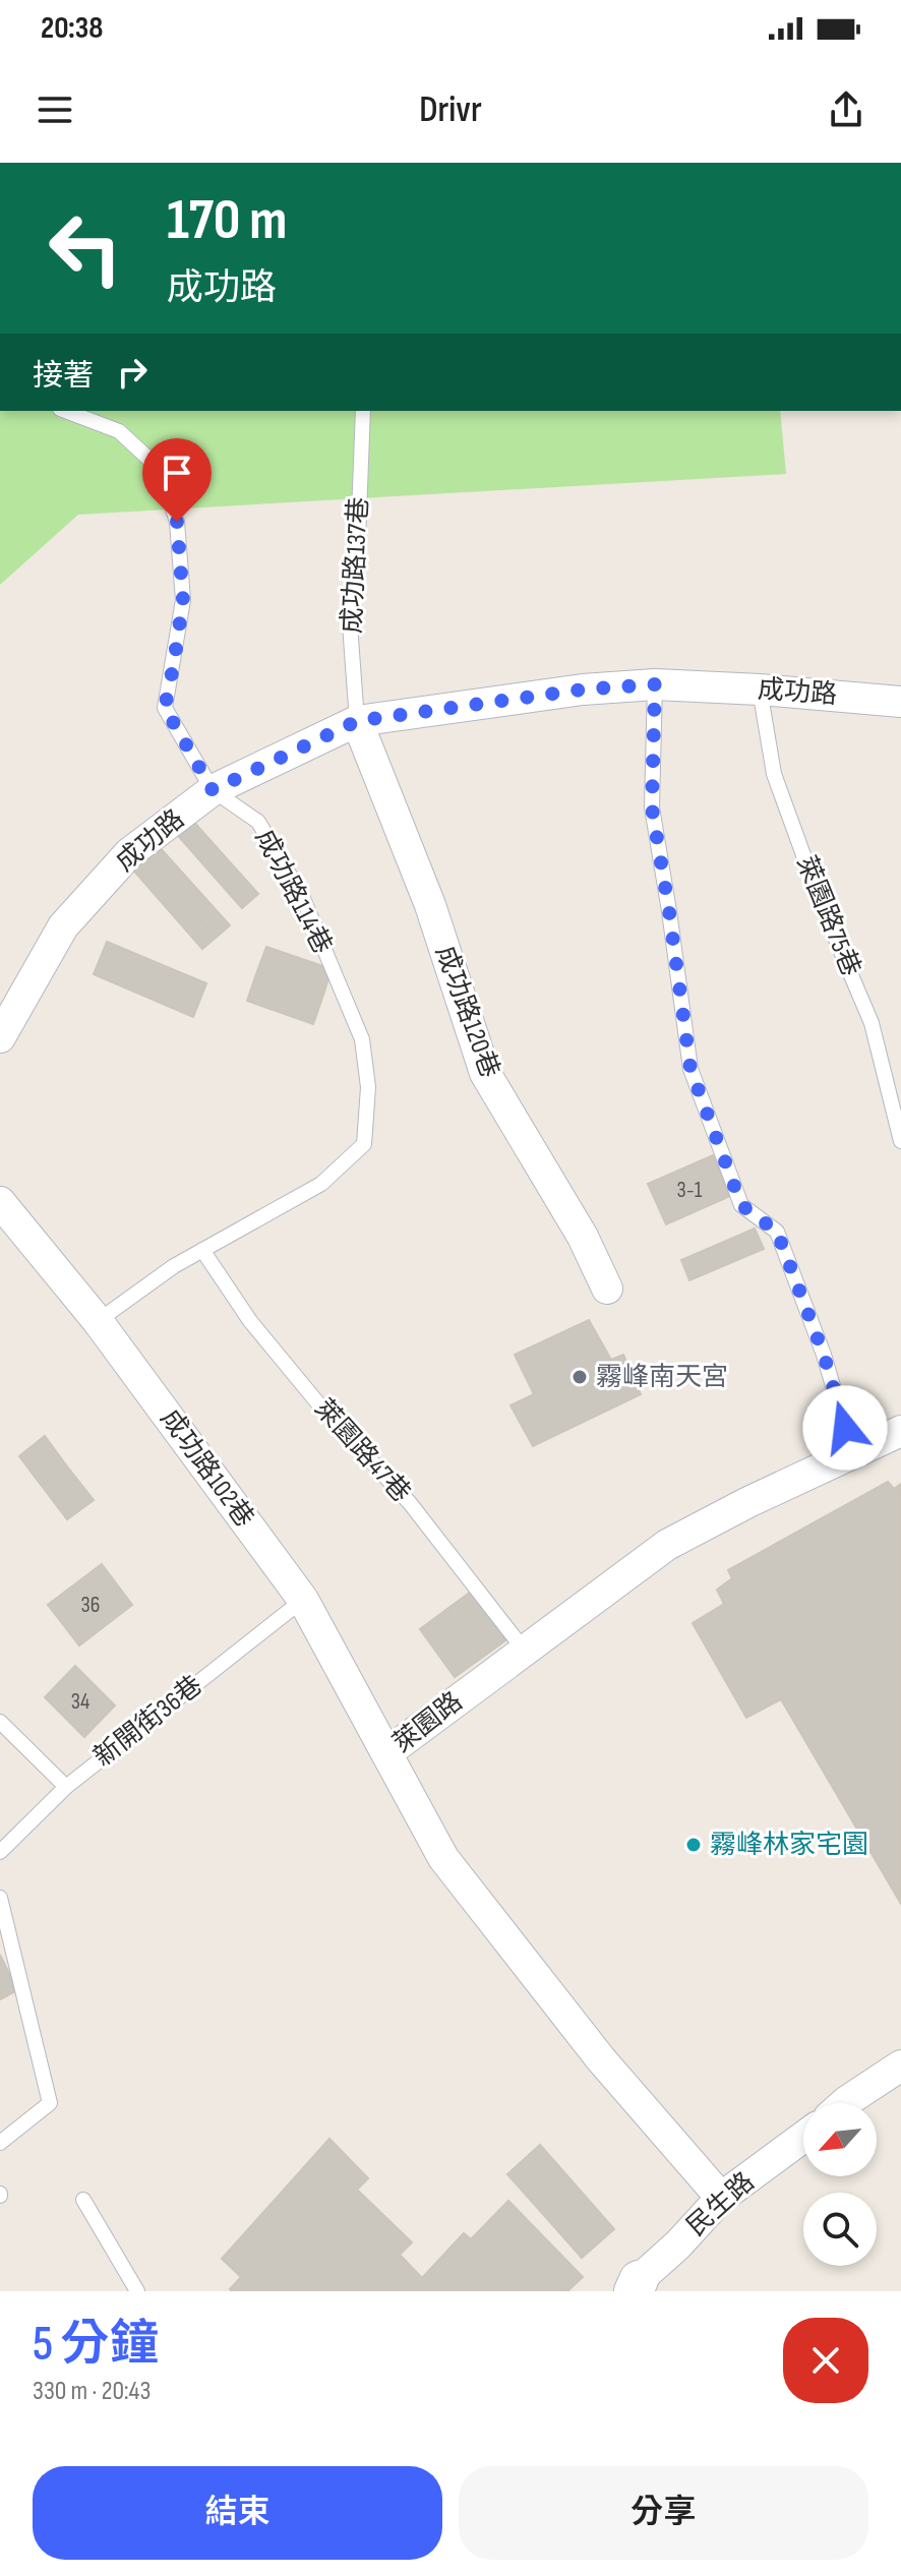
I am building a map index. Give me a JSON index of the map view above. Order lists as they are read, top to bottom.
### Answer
{
  "streets": {
    "street": [
      "成功路",
      "成功路120巷",
      "成功路102巷",
      "萊園路",
      "民生路"
    ],
    "lane": [
      "成功路137巷",
      "成功路114巷",
      "萊園路75巷",
      "萊園路47巷",
      "新開街36巷"
    ]
  },
  "crossings": [
    ["成功路137巷", "成功路"],
    ["成功路137巷", "成功路120巷"],
    ["成功路", "成功路114巷"],
    ["成功路", "萊園路75巷"],
    ["成功路", "成功路120巷"],
    ["成功路114巷", "萊園路47巷"],
    ["成功路114巷", "成功路102巷"],
    ["萊園路47巷", "萊園路"],
    ["成功路102巷", "新開街36巷"],
    ["成功路102巷", "萊園路"],
    ["萊園路", "民生路"]
  ],
  "places": ["霧峰南天宮", "霧峰林家宅園"],
  "house_numbers": ["3-1", "36", "34"],
  "north": "bottom left",
  "page": {
    "status": "20:38",
    "header": "Drivr",
    "turn": ["170 m", "成功路"],
    "then": "接著",
    "heading": ["5 分鐘", "330 m · 20:43"],
    "buttons": ["結束", "分享"]
  }
}
